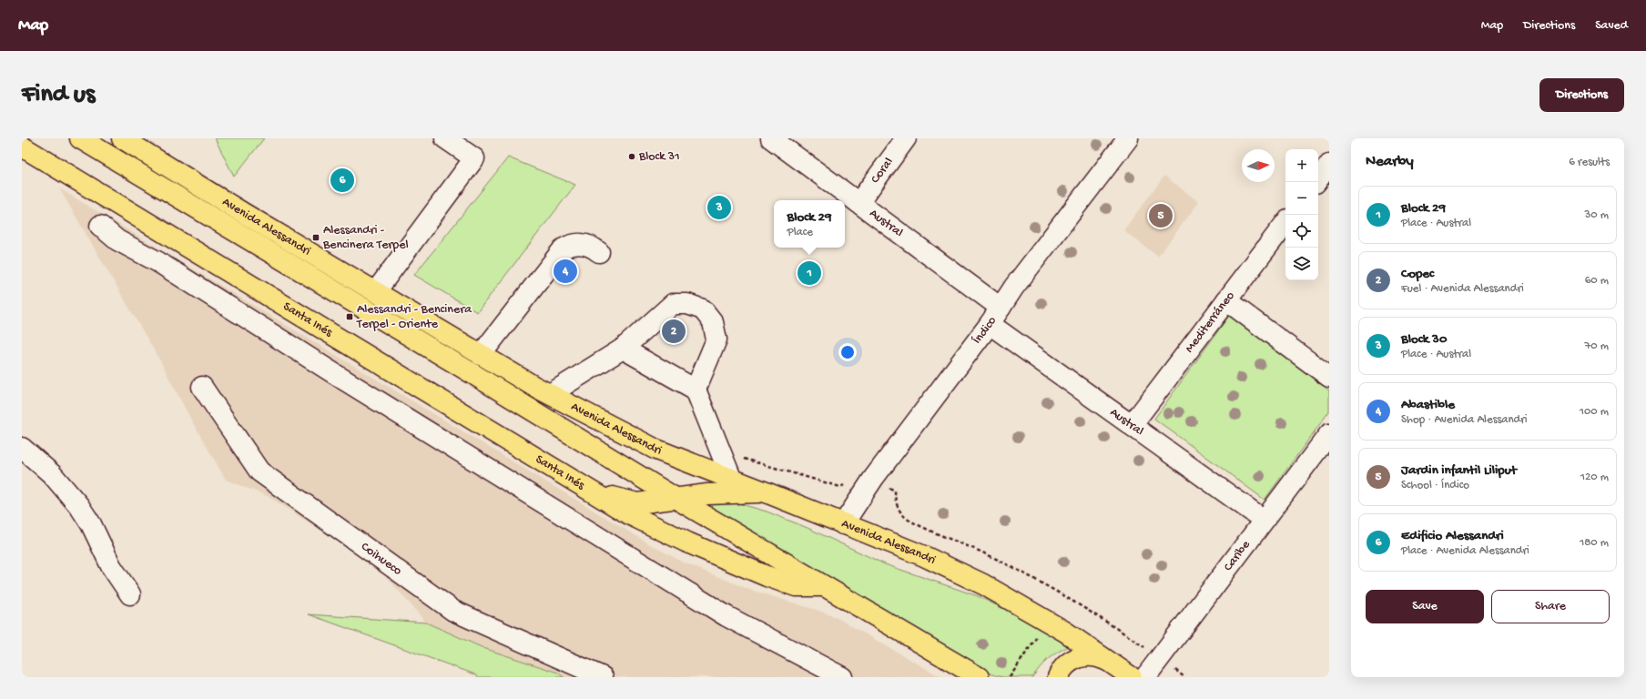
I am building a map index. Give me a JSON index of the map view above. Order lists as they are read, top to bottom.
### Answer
{
  "streets": {
    "main road": ["Avenida Alessandri", "Santa Inés"],
    "street": [
      "Coral",
      "Austral",
      "Mediterráneo",
      "Índico",
      "Caribe",
      "Coihueco"
    ]
  },
  "crossings": [
    ["Coral", "Austral"],
    ["Austral", "Mediterráneo"],
    ["Austral", "Índico"],
    ["Austral", "Caribe"],
    ["Avenida Alessandri", "Índico"]
  ],
  "places": {
    "other": ["Block 31"],
    "transit": ["Alessandri - Bencinera Terpel", "Alessandri - Bencinera Terpel - Oriente"]
  },
  "north": "right",
  "page": {
    "header": "Map",
    "nav": ["Map", "Directions", "Saved"],
    "buttons": [
      "Directions",
      ["Save", "Share"]
    ],
    "title": "Find us",
    "heading": ["Nearby", "6 results"],
    "map_buttons": ["+", "−"],
    "pins": [
      "6",
      "3",
      "5",
      "4",
      "1",
      "2"
    ],
    "list": [
      {
        "mark": "1",
        "name": "Block 29",
        "note": "Place · Austral",
        "value": "30 m"
      },
      {
        "mark": "2",
        "name": "Copec",
        "note": "Fuel · Avenida Alessandri",
        "value": "60 m"
      },
      {
        "mark": "3",
        "name": "Block 30",
        "note": "Place · Austral",
        "value": "70 m"
      },
      {
        "mark": "4",
        "name": "Abastible",
        "note": "Shop · Avenida Alessandri",
        "value": "100 m"
      },
      {
        "mark": "5",
        "name": "Jardin infantil Liliput",
        "note": "School · Índico",
        "value": "120 m"
      },
      {
        "mark": "6",
        "name": "Edificio Alessandri",
        "note": "Place · Avenida Alessandri",
        "value": "180 m"
      }
    ],
    "popup": ["Block 29", "Place"]
  }
}
